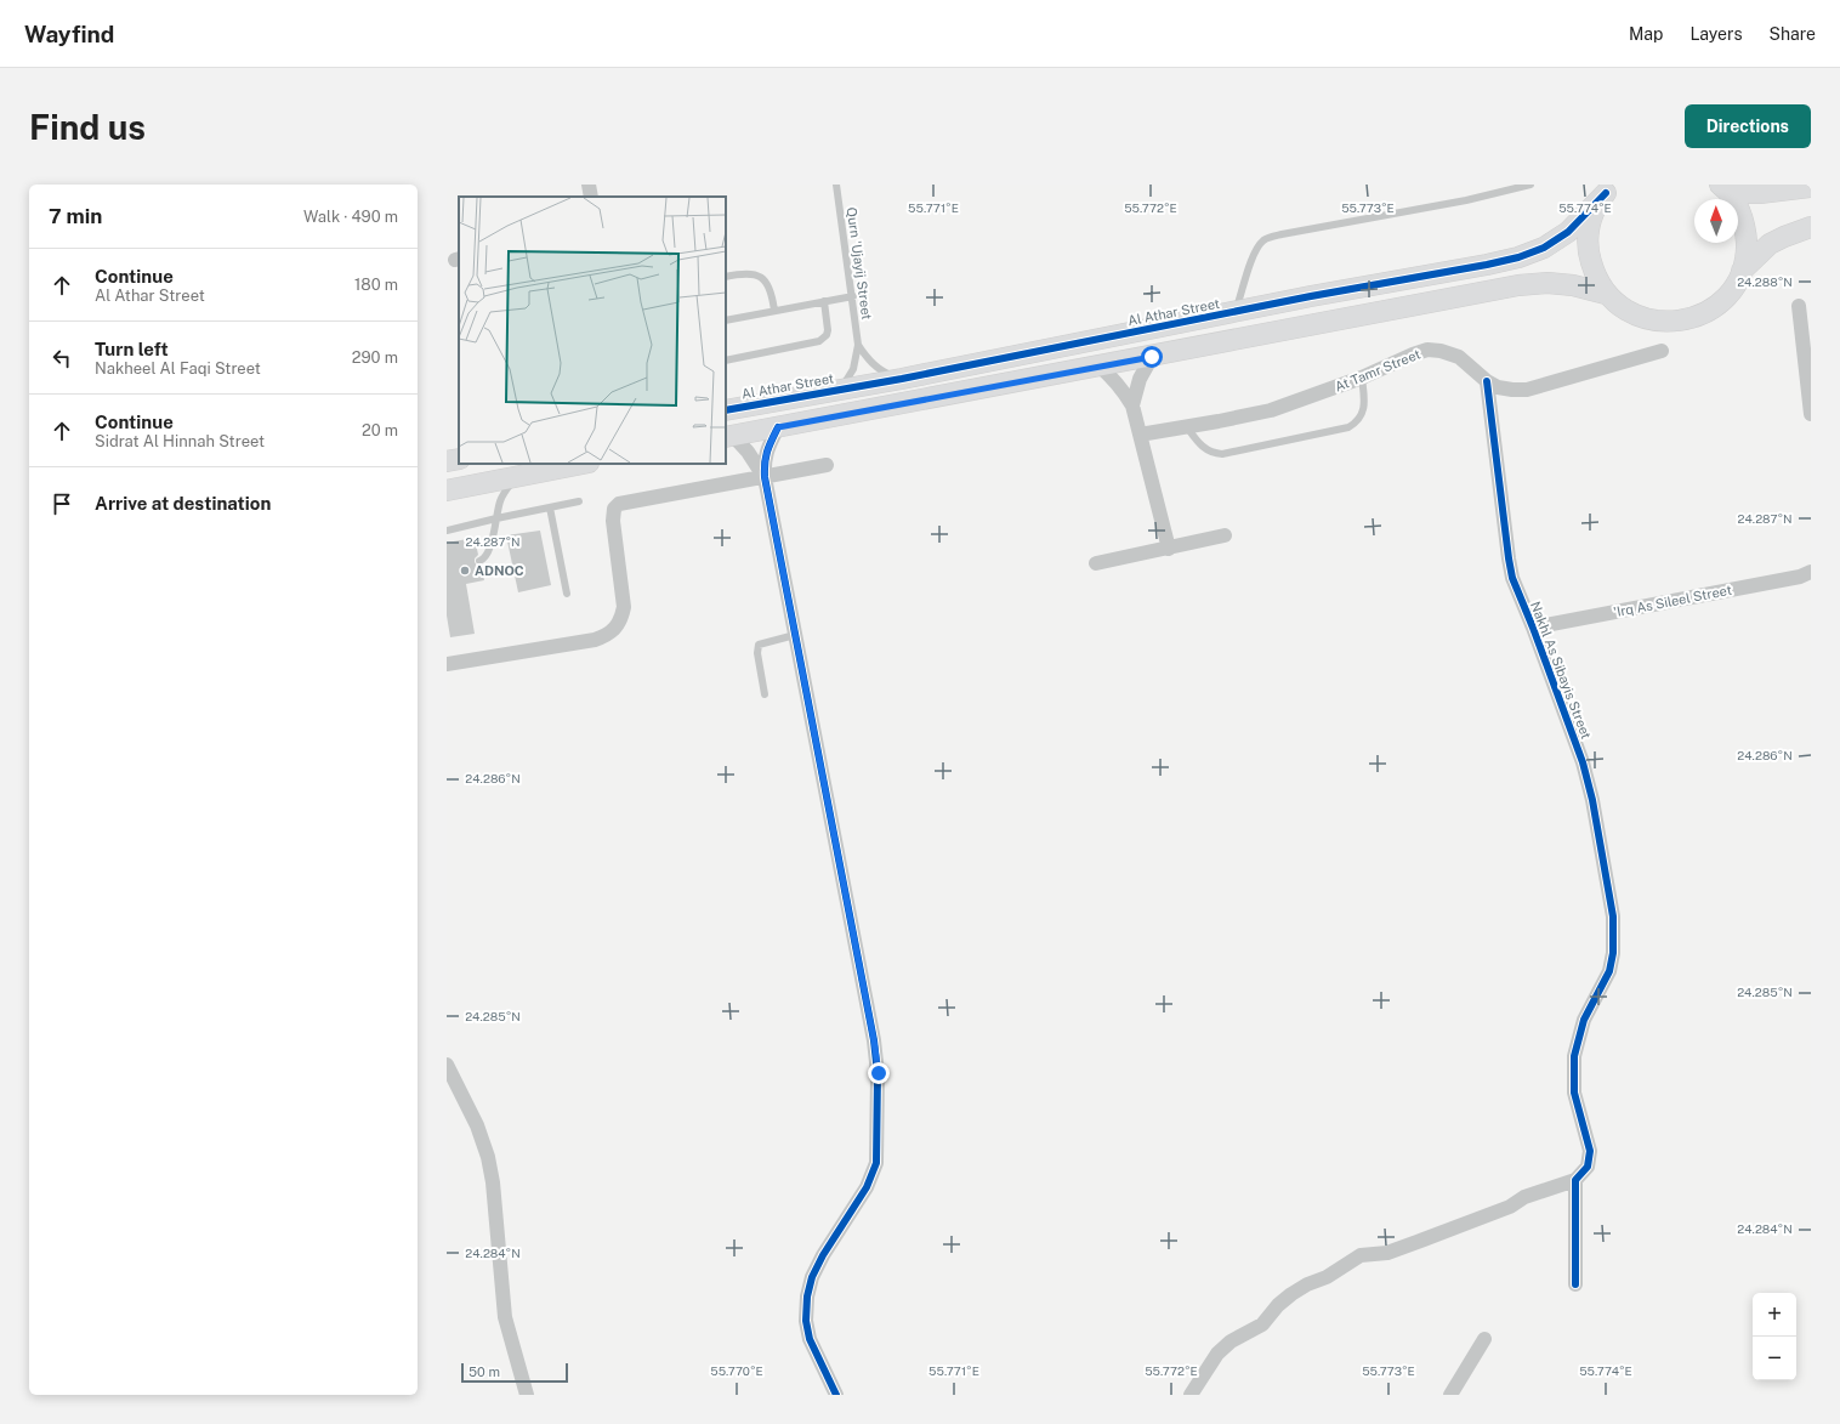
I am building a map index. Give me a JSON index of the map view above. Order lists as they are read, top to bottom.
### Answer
{
  "streets": {
    "street": [
      "Al Athar Street",
      "At Tamr Street",
      "'Irq As Sileel Street",
      "Nakhl As Sibayis Street"
    ],
    "lane": ["Qurn 'Ujayij Street"]
  },
  "crossings": [
    ["Qurn 'Ujayij Street", "Al Athar Street"],
    ["At Tamr Street", "Nakhl As Sibayis Street"],
    ["'Irq As Sileel Street", "Nakhl As Sibayis Street"]
  ],
  "places": ["ADNOC"],
  "scale_bar": "50 m",
  "north": "top",
  "page": {
    "header": "Wayfind",
    "nav": ["Map", "Layers", "Share"],
    "buttons": "Directions",
    "title": "Find us",
    "heading": ["7 min", "Walk · 490 m"],
    "list": [
      ["Continue", "Al Athar Street", "180 m"],
      ["Turn left", "Nakheel Al Faqi Street", "290 m"],
      ["Continue", "Sidrat Al Hinnah Street", "20 m"],
      "Arrive at destination"
    ],
    "map_buttons": ["+", "−"],
    "scale": "50 m"
  },
  "coordinates": [
    "55.771°E",
    "55.772°E",
    "55.773°E",
    "55.774°E",
    "24.288°N",
    "24.287°N",
    "24.286°N",
    "24.285°N",
    "24.284°N",
    "55.770°E"
  ]
}
